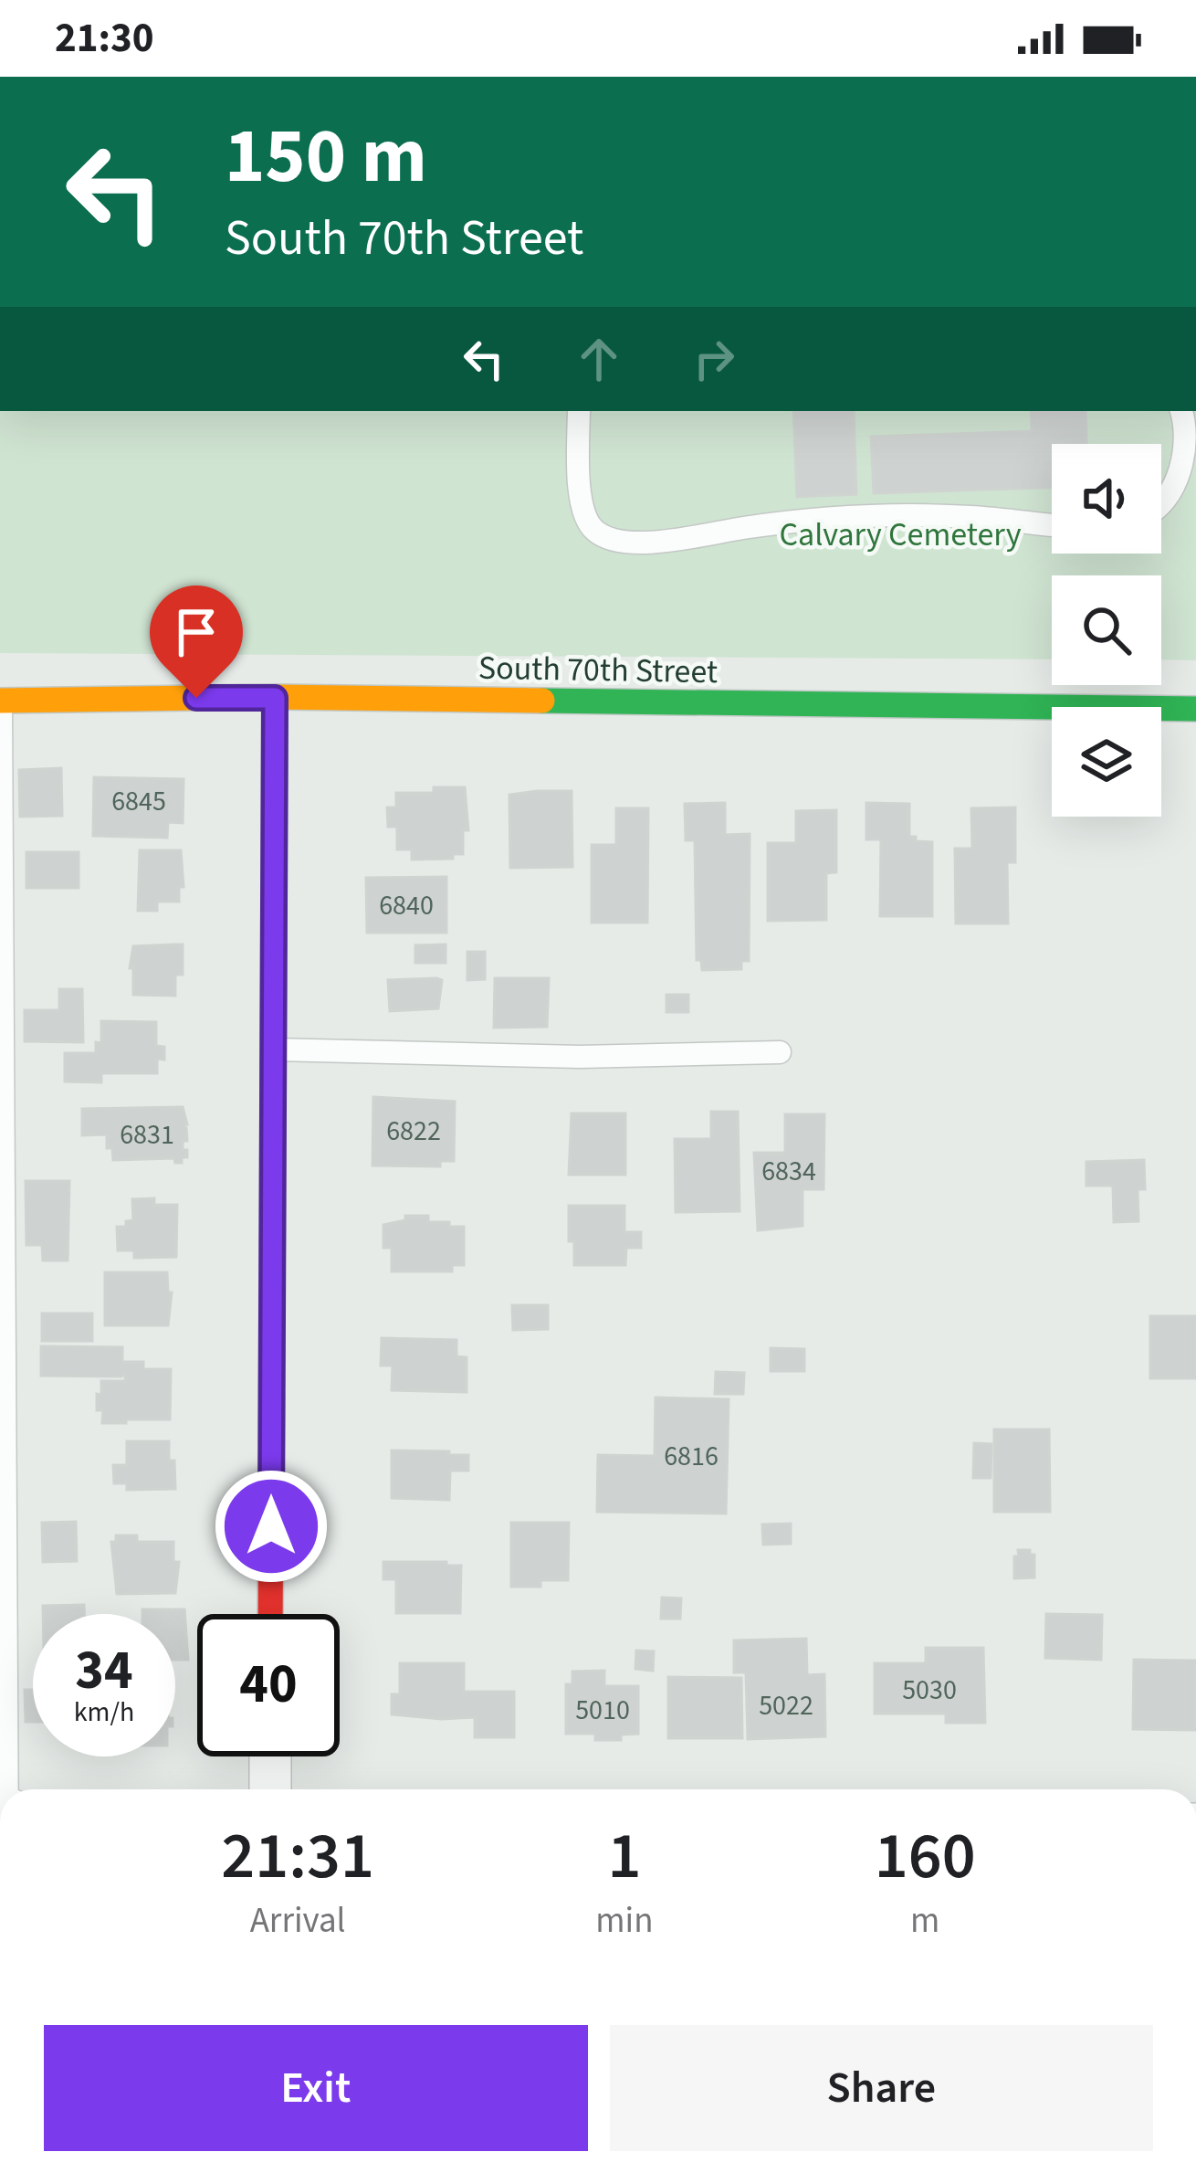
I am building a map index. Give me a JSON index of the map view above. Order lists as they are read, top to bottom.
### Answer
{
  "streets": {
    "street": ["South 70th Street"]
  },
  "parks": ["Calvary Cemetery"],
  "house_numbers": [
    "6845",
    "6840",
    "6822",
    "6831",
    "6834",
    "6816",
    "5030",
    "5022",
    "5010"
  ],
  "page": {
    "status": "21:30",
    "turn": ["150 m", "South 70th Street"],
    "speed": "34 km/h",
    "limit": "40",
    "eta": [
      "21:31",
      "Arrival",
      "1",
      "min",
      "160",
      "m"
    ],
    "buttons": ["Exit", "Share"]
  }
}
